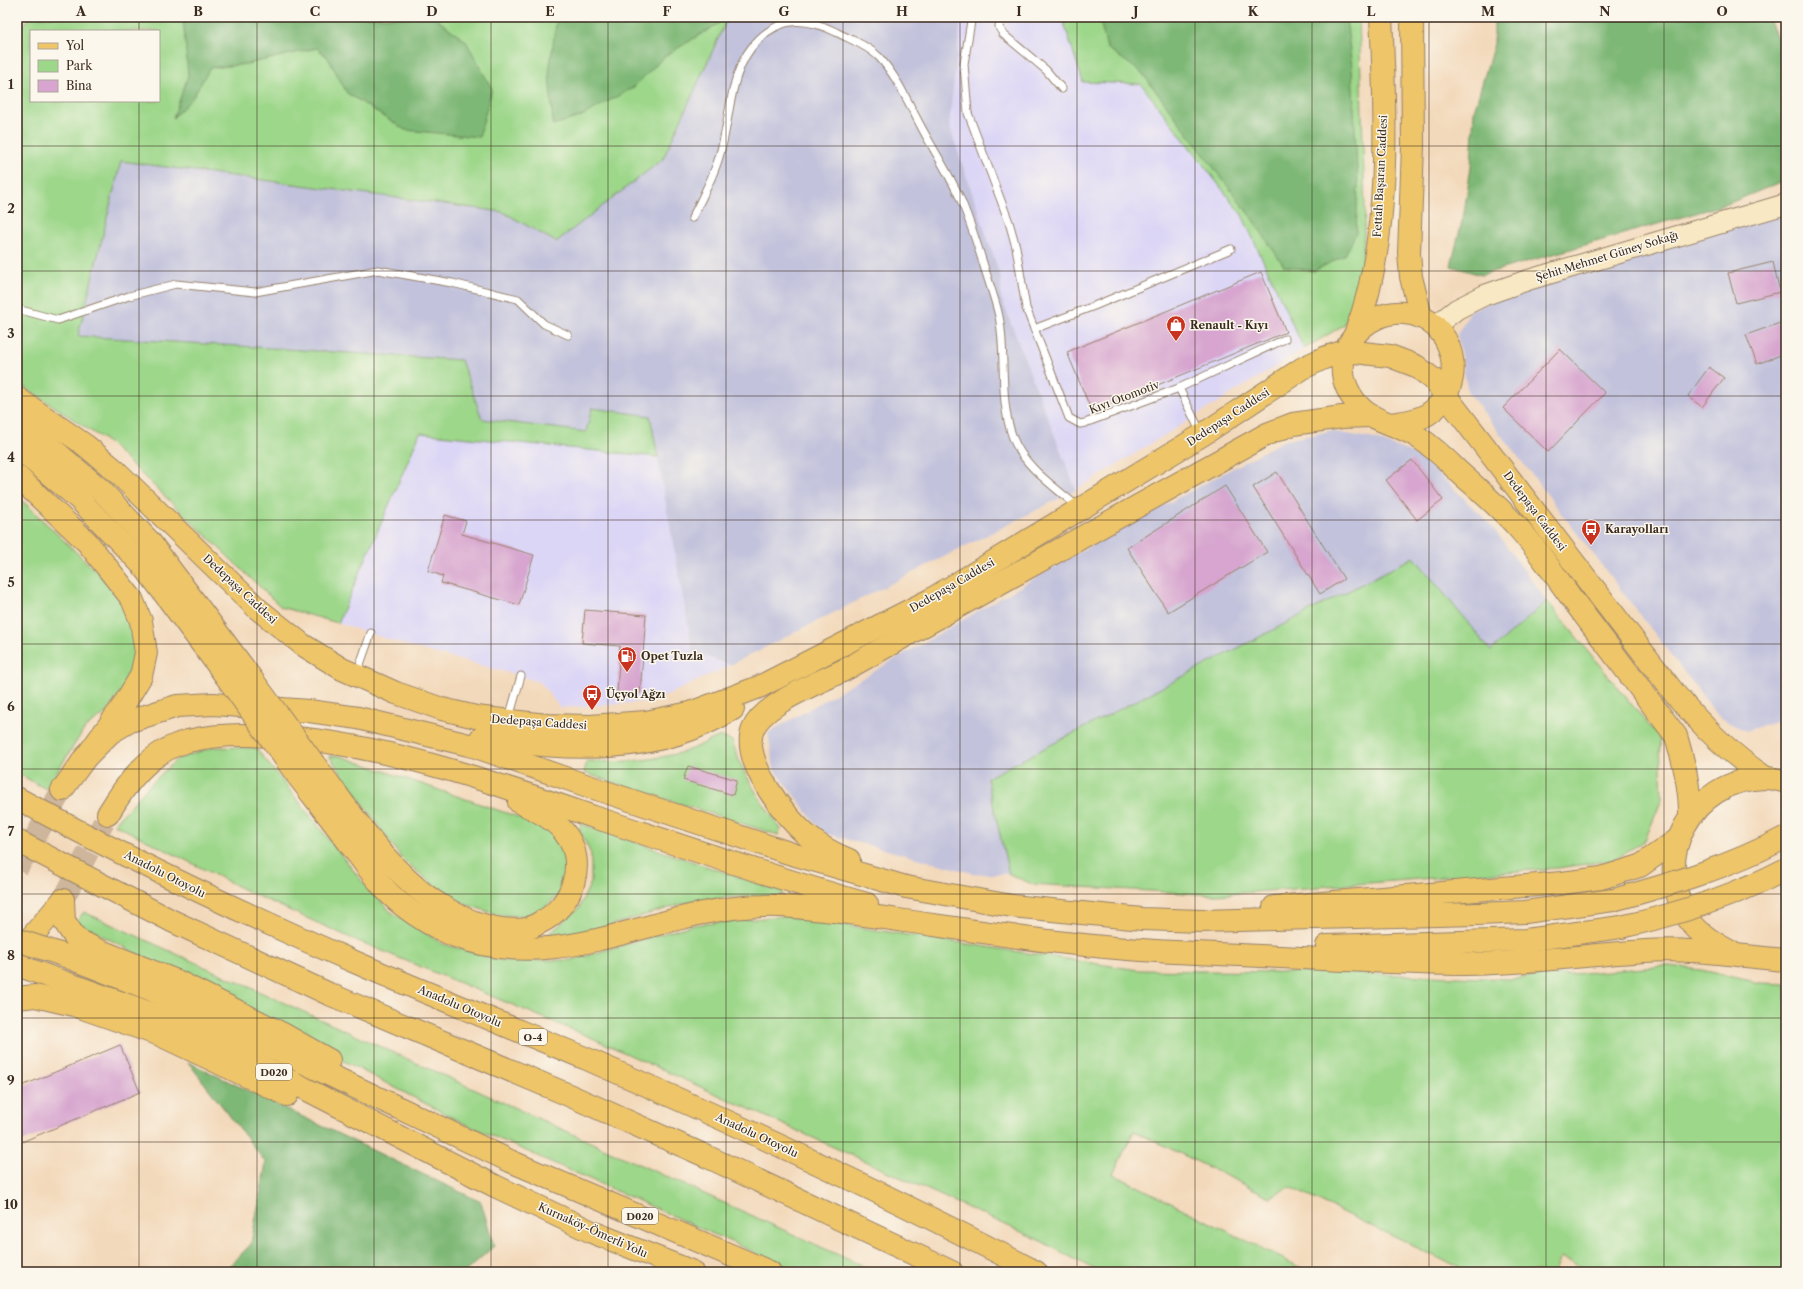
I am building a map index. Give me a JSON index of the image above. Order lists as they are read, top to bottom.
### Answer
{
  "streets": {
    "main road": [
      "Fettah Başaran Caddesi",
      "Dedepaşa Caddesi",
      "Anadolu Otoyolu",
      "O-4",
      "D020",
      "Kurnaköy-Ömerli Yolu"
    ],
    "street": ["Şehit Mehmet Güney Sokağı"],
    "lane": ["Kıyı Otomotiv"]
  },
  "crossings": [
    ["D020", "Kurnaköy-Ömerli Yolu"]
  ],
  "places": {
    "shop": ["Renault - Kıyı"],
    "bus stop": ["Karayolları", "Üçyol Ağzı"],
    "fuel station": ["Opet Tuzla"]
  },
  "legend": ["Yol", "Park", "Bina"],
  "grid": {
    "columns": [
      "A",
      "B",
      "C",
      "D",
      "E",
      "F",
      "G",
      "H",
      "I",
      "J",
      "K",
      "L",
      "M",
      "N",
      "O"
    ],
    "rows": [
      "1",
      "2",
      "3",
      "4",
      "5",
      "6",
      "7",
      "8",
      "9",
      "10"
    ]
  }
}
